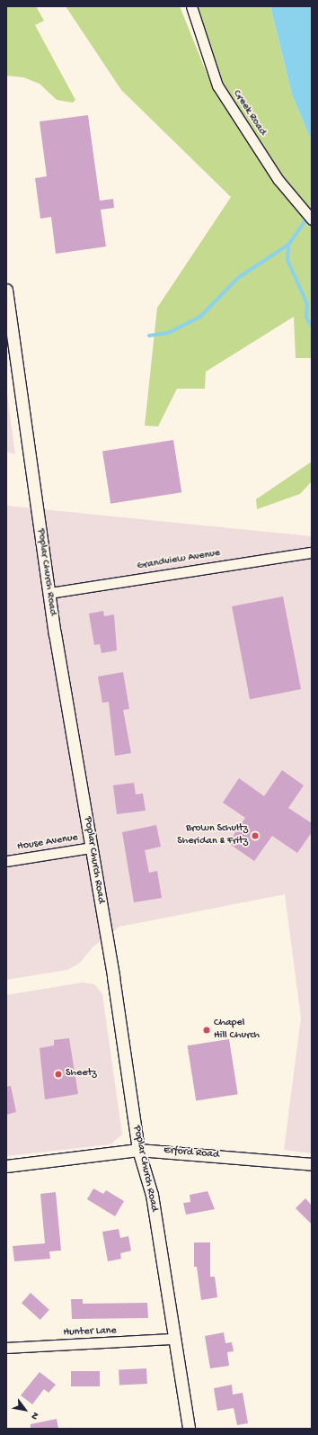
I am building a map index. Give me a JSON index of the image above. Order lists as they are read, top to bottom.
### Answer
{
  "streets": {
    "street": [
      "Creek Road",
      "Grandview Avenue",
      "Poplar Church Road",
      "House Avenue",
      "Erford Road",
      "Hunter Lane"
    ]
  },
  "crossings": [
    ["Grandview Avenue", "Poplar Church Road"],
    ["Poplar Church Road", "House Avenue"],
    ["Poplar Church Road", "Erford Road"],
    ["Poplar Church Road", "Hunter Lane"]
  ],
  "places": ["Brown Schultz Sheridan & Fritz", "Chapel Hill Church", "Sheetz"],
  "north": "bottom right"
}
